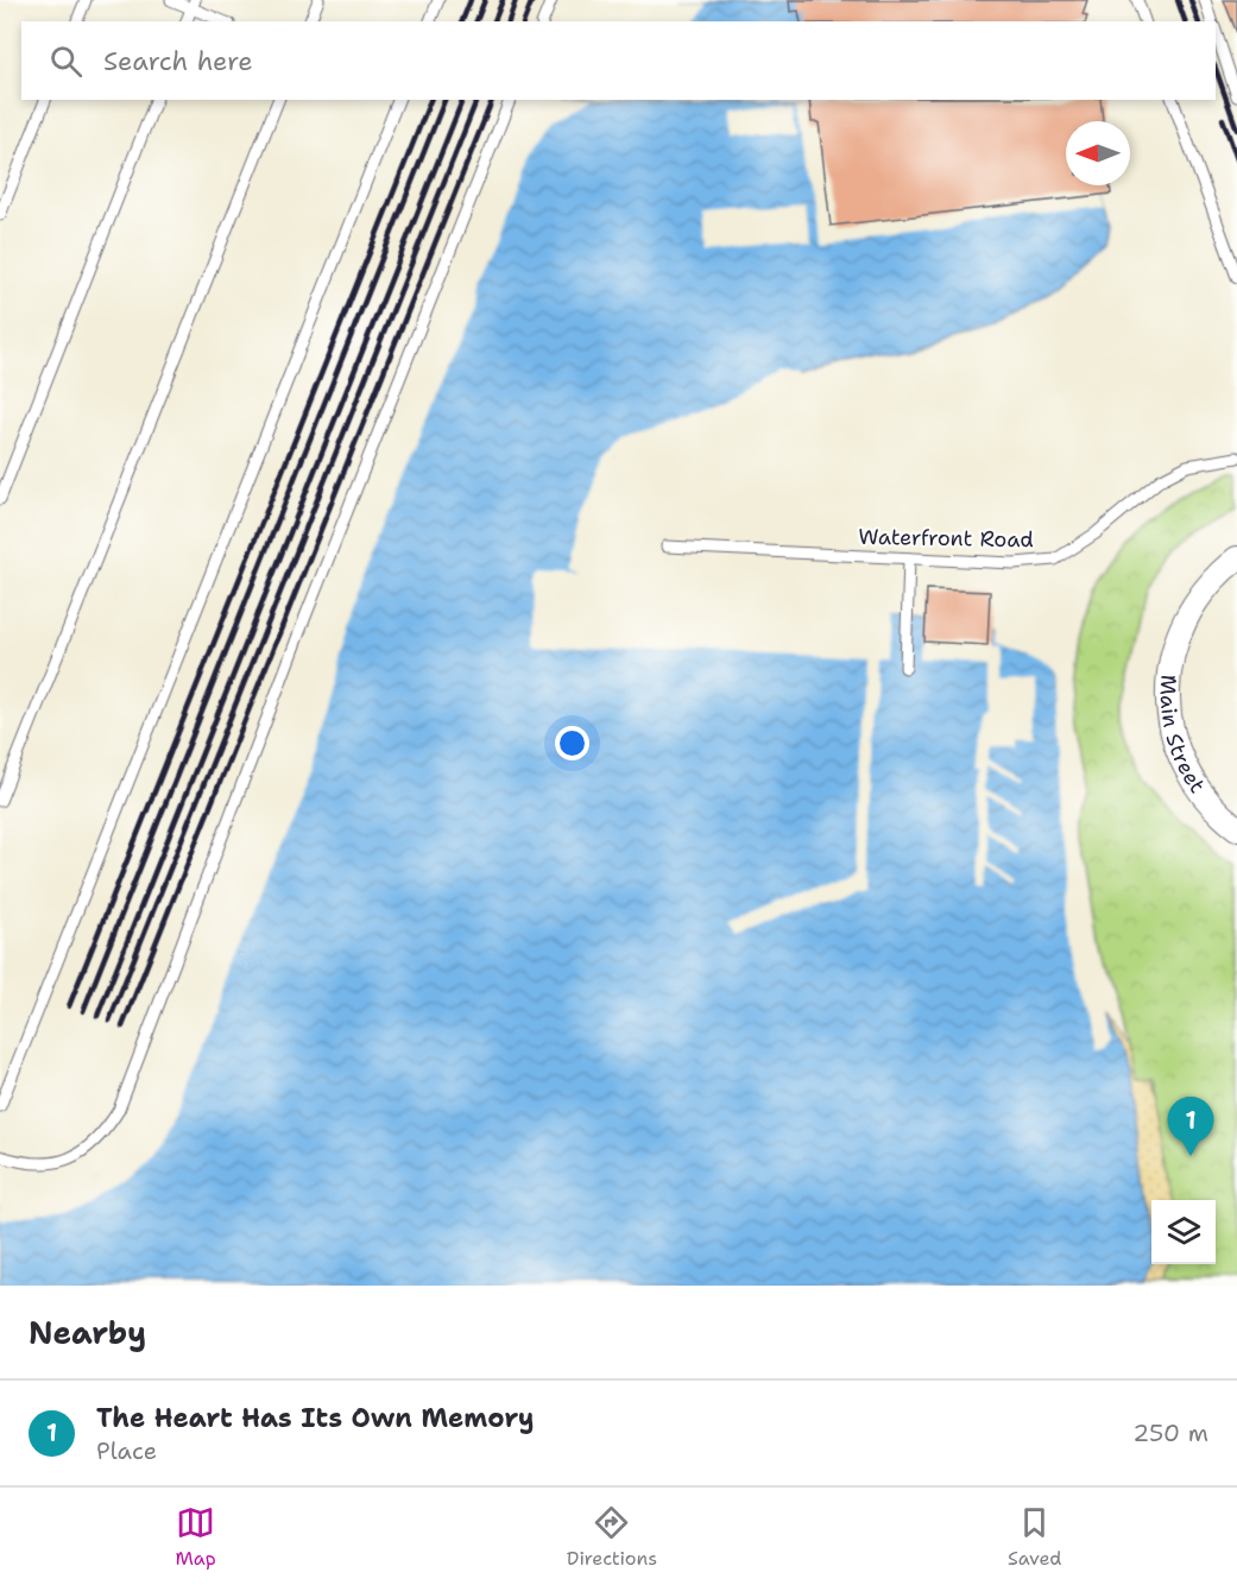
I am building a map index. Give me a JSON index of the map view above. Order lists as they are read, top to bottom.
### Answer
{
  "streets": {
    "street": ["Main Street"],
    "lane": ["Waterfront Road"]
  },
  "north": "left",
  "page": {
    "search": "Search here",
    "pins": "1",
    "heading": "Nearby",
    "list": [
      {
        "mark": "1",
        "name": "The Heart Has Its Own Memory",
        "note": "Place",
        "value": "250 m"
      }
    ],
    "nav": ["Map", "Directions", "Saved"]
  }
}
